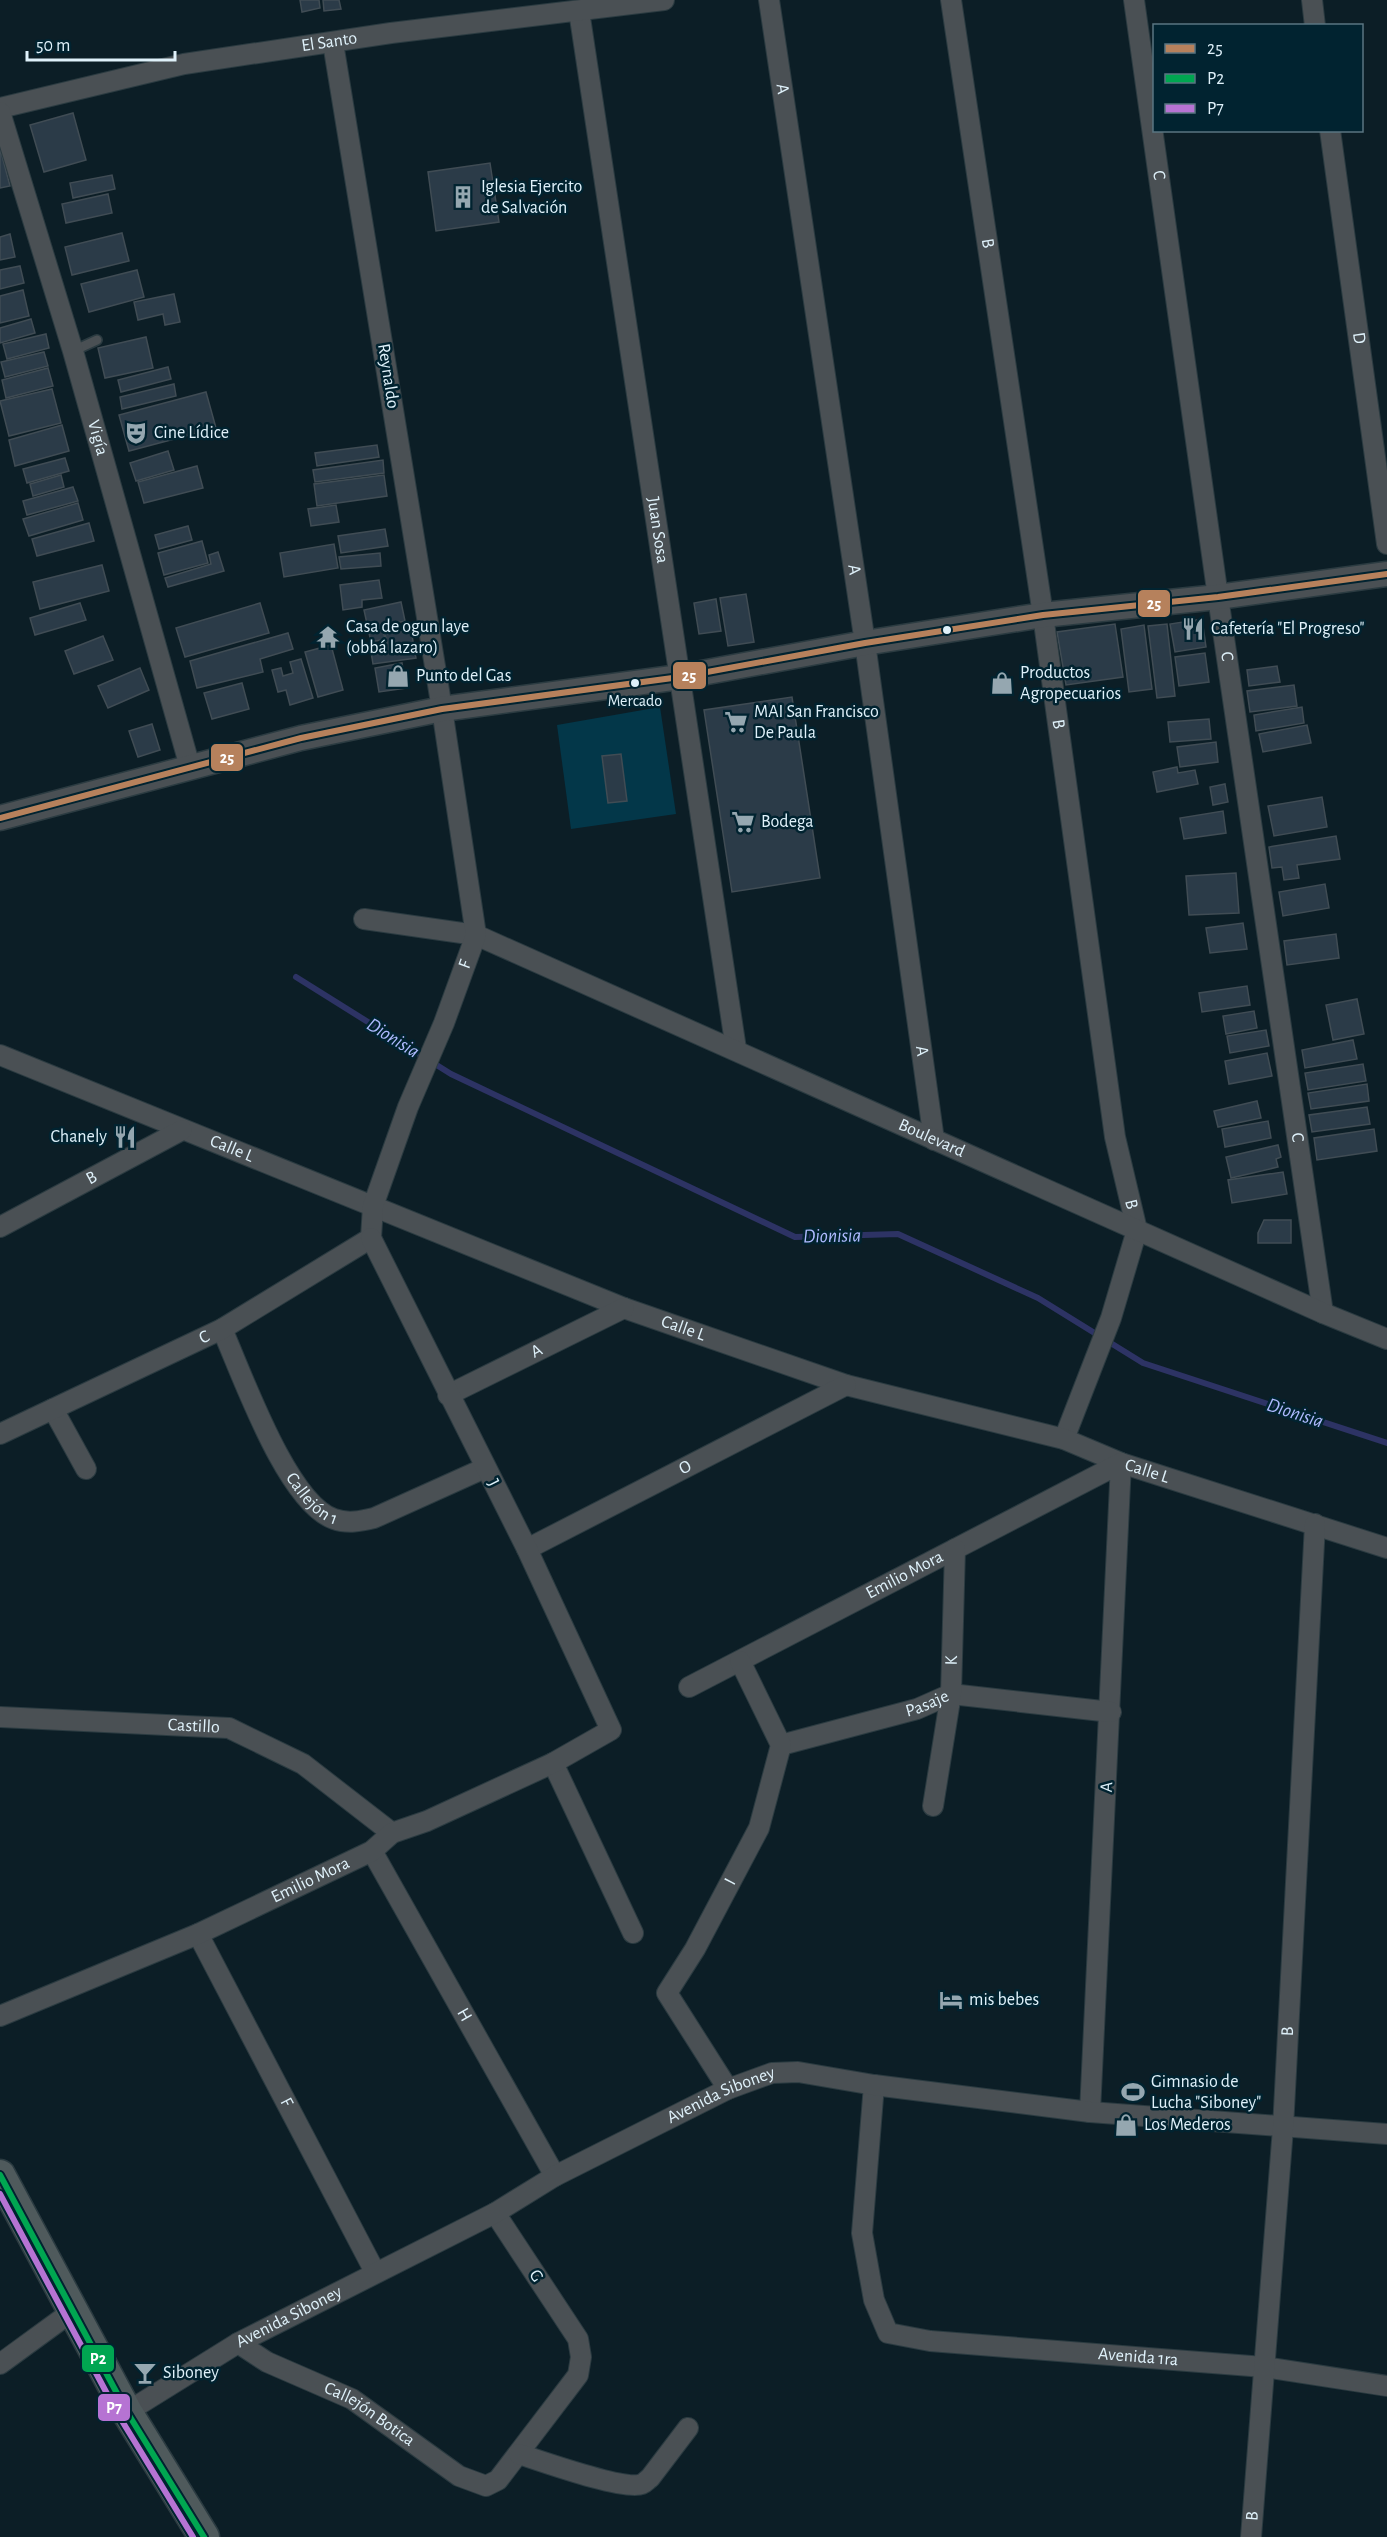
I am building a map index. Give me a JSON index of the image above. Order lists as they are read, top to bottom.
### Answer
{
  "streets": {
    "street": [
      "El Santo",
      "A",
      "C",
      "B",
      "D",
      "Reynaldo",
      "Vigía",
      "Juan Sosa",
      "F",
      "Boulevard",
      "Calle L",
      "O",
      "J",
      "Callejón 1",
      "Emilio Mora",
      "K",
      "Pasaje",
      "Castillo",
      "I",
      "H",
      "Avenida Siboney",
      "G",
      "Avenida 1ra",
      "Callejón Botica"
    ]
  },
  "crossings": [
    ["El Santo", "Reynaldo"],
    ["El Santo", "Vigía"],
    ["El Santo", "Juan Sosa"],
    ["A", "Boulevard"],
    ["A", "Calle L"],
    ["A", "J"],
    ["A", "Emilio Mora"],
    ["A", "Pasaje"],
    ["A", "Avenida Siboney"],
    ["C", "Boulevard"],
    ["C", "J"],
    ["C", "Callejón 1"],
    ["B", "Boulevard"],
    ["B", "Calle L"],
    ["B", "Avenida Siboney"],
    ["B", "Avenida 1ra"],
    ["Reynaldo", "F"],
    ["Juan Sosa", "Boulevard"],
    ["F", "Boulevard"],
    ["F", "Calle L"],
    ["F", "Emilio Mora"],
    ["F", "Avenida Siboney"],
    ["Calle L", "O"],
    ["Calle L", "Emilio Mora"],
    ["O", "J"],
    ["J", "Callejón 1"],
    ["J", "Emilio Mora"],
    ["Emilio Mora", "K"],
    ["Emilio Mora", "Castillo"],
    ["Emilio Mora", "H"],
    ["K", "Pasaje"],
    ["Pasaje", "I"],
    ["I", "Avenida Siboney"],
    ["H", "Avenida Siboney"],
    ["Avenida Siboney", "G"],
    ["Avenida Siboney", "Avenida 1ra"],
    ["Avenida Siboney", "Callejón Botica"],
    ["G", "Callejón Botica"]
  ],
  "water": ["Dionisia"],
  "places": {
    "building": ["Iglesia Ejercito de Salvación"],
    "theatre": ["Cine Lídice"],
    "restaurant": ["Cafetería \"El Progreso\"", "Chanely"],
    "temple": ["Casa de ogun laye (obbá lazaro)"],
    "shop": ["Punto del Gas", "Productos Agropecuarios", "Los Mederos"],
    "other": ["Mercado"],
    "supermarket": ["MAI San Francisco De Paula", "Bodega"],
    "hotel": ["mis bebes"],
    "sports": ["Gimnasio de Lucha \"Siboney\""],
    "bar": ["Siboney"]
  },
  "lines": ["transit line 25", "transit line P2", "transit line P7"],
  "legend": ["25", "P2", "P7"],
  "scale_bar": "50 m"
}
